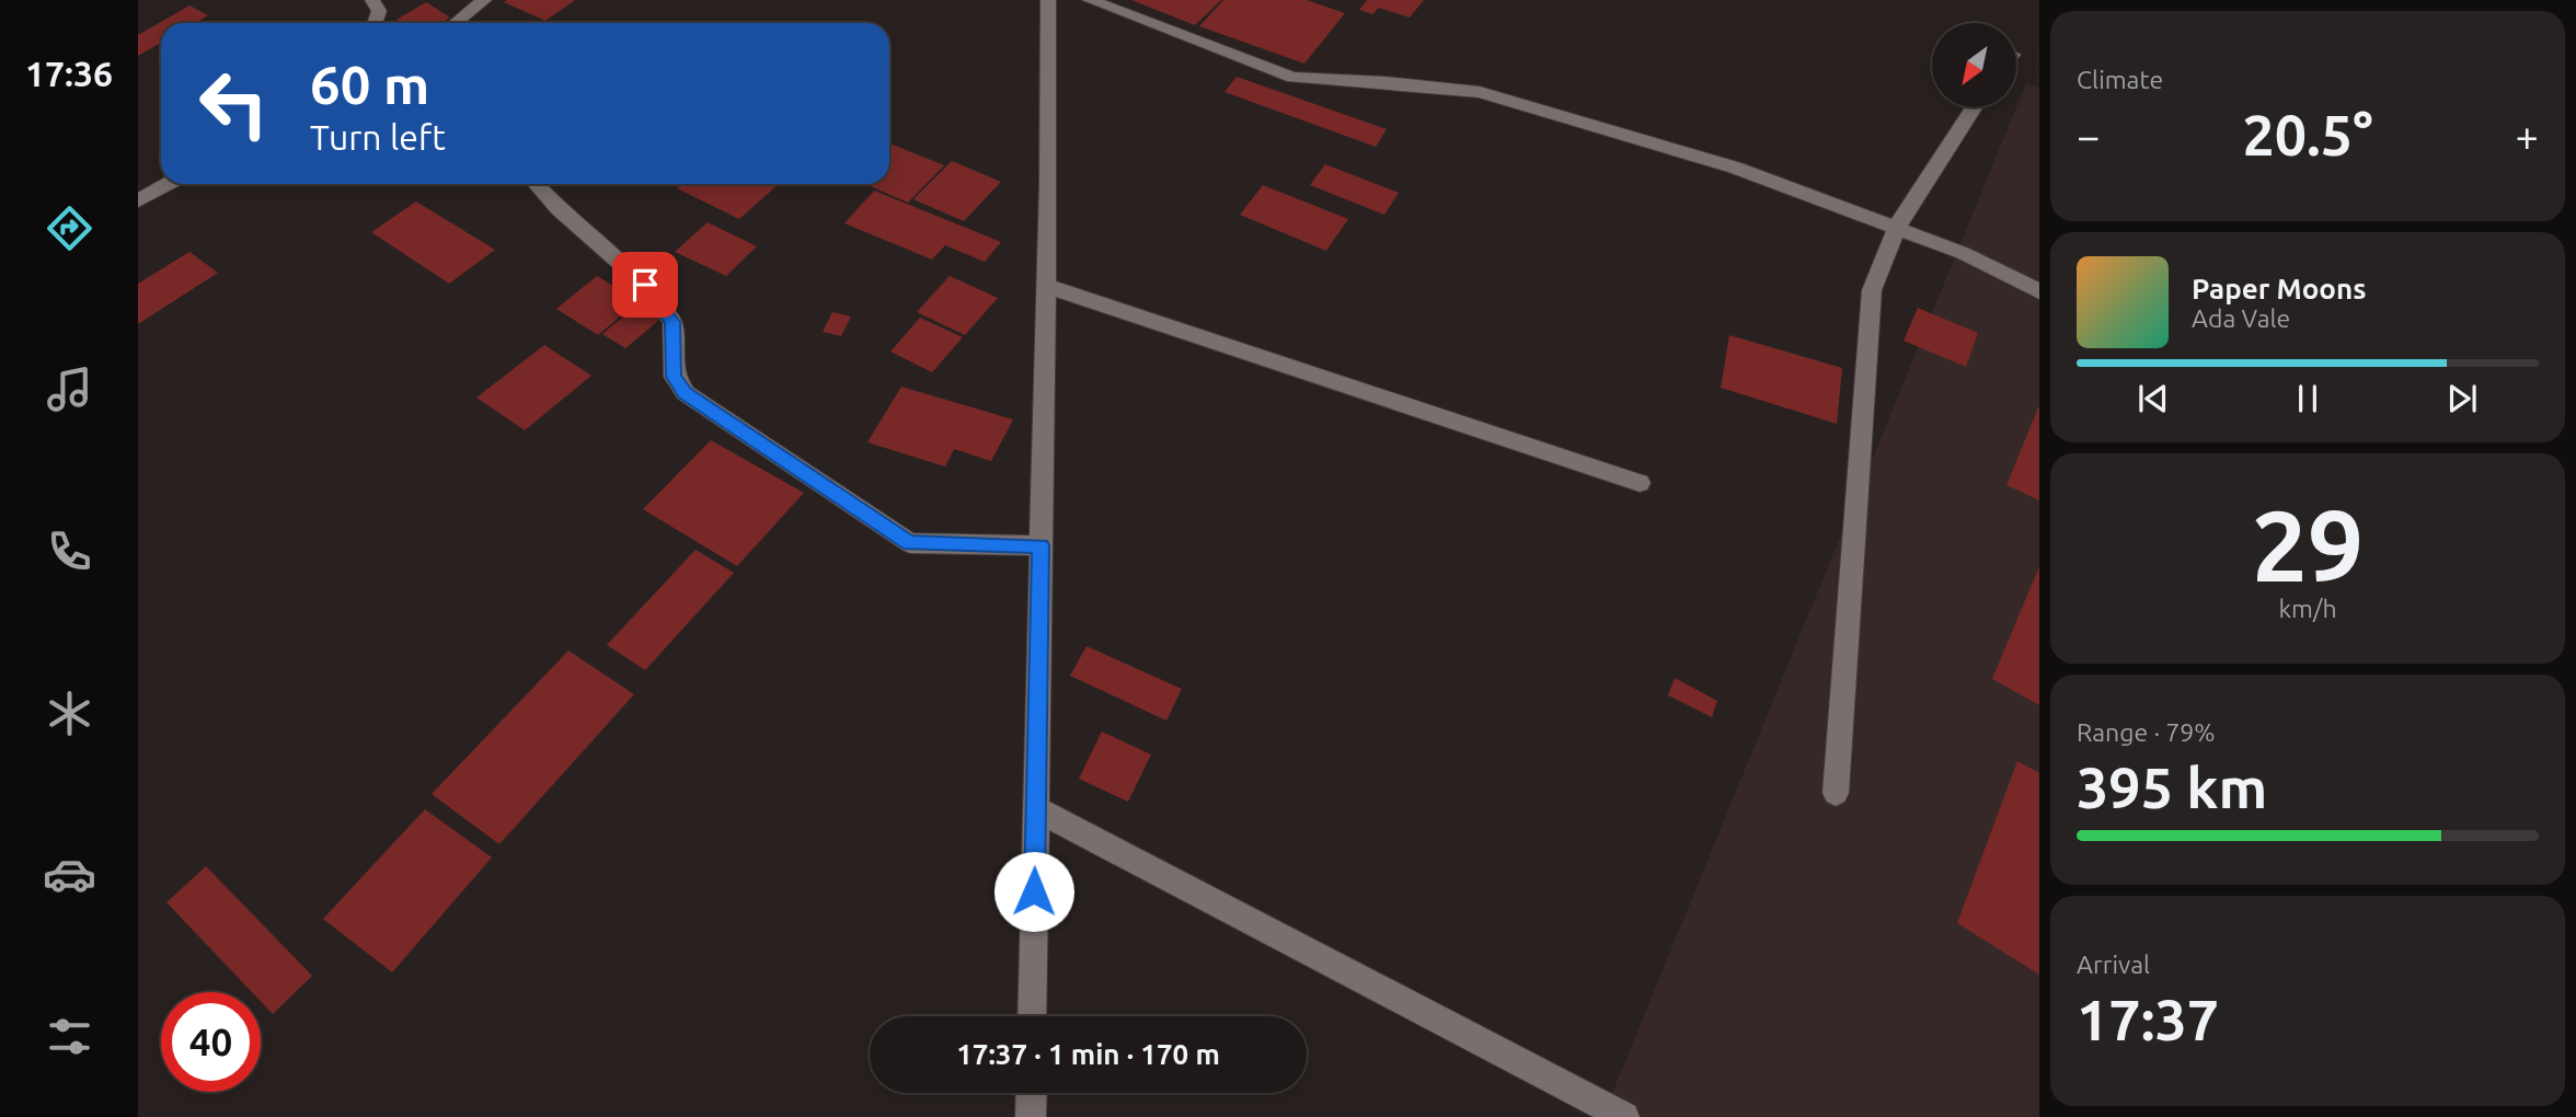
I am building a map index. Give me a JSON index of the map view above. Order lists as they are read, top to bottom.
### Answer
{
  "north": "bottom left",
  "page": {
    "tabs": "17:36",
    "tile": [
      "Climate",
      ["29", "km/h"],
      ["Range · 79%", "395 km"],
      ["Arrival", "17:37"]
    ],
    "turn": ["60 m", "Turn left"],
    "heat": ["−", "20.5°", "+"],
    "song": ["Paper Moons", "Ada Vale"],
    "limit": "40",
    "trip": "17:37 · 1 min · 170 m"
  }
}
